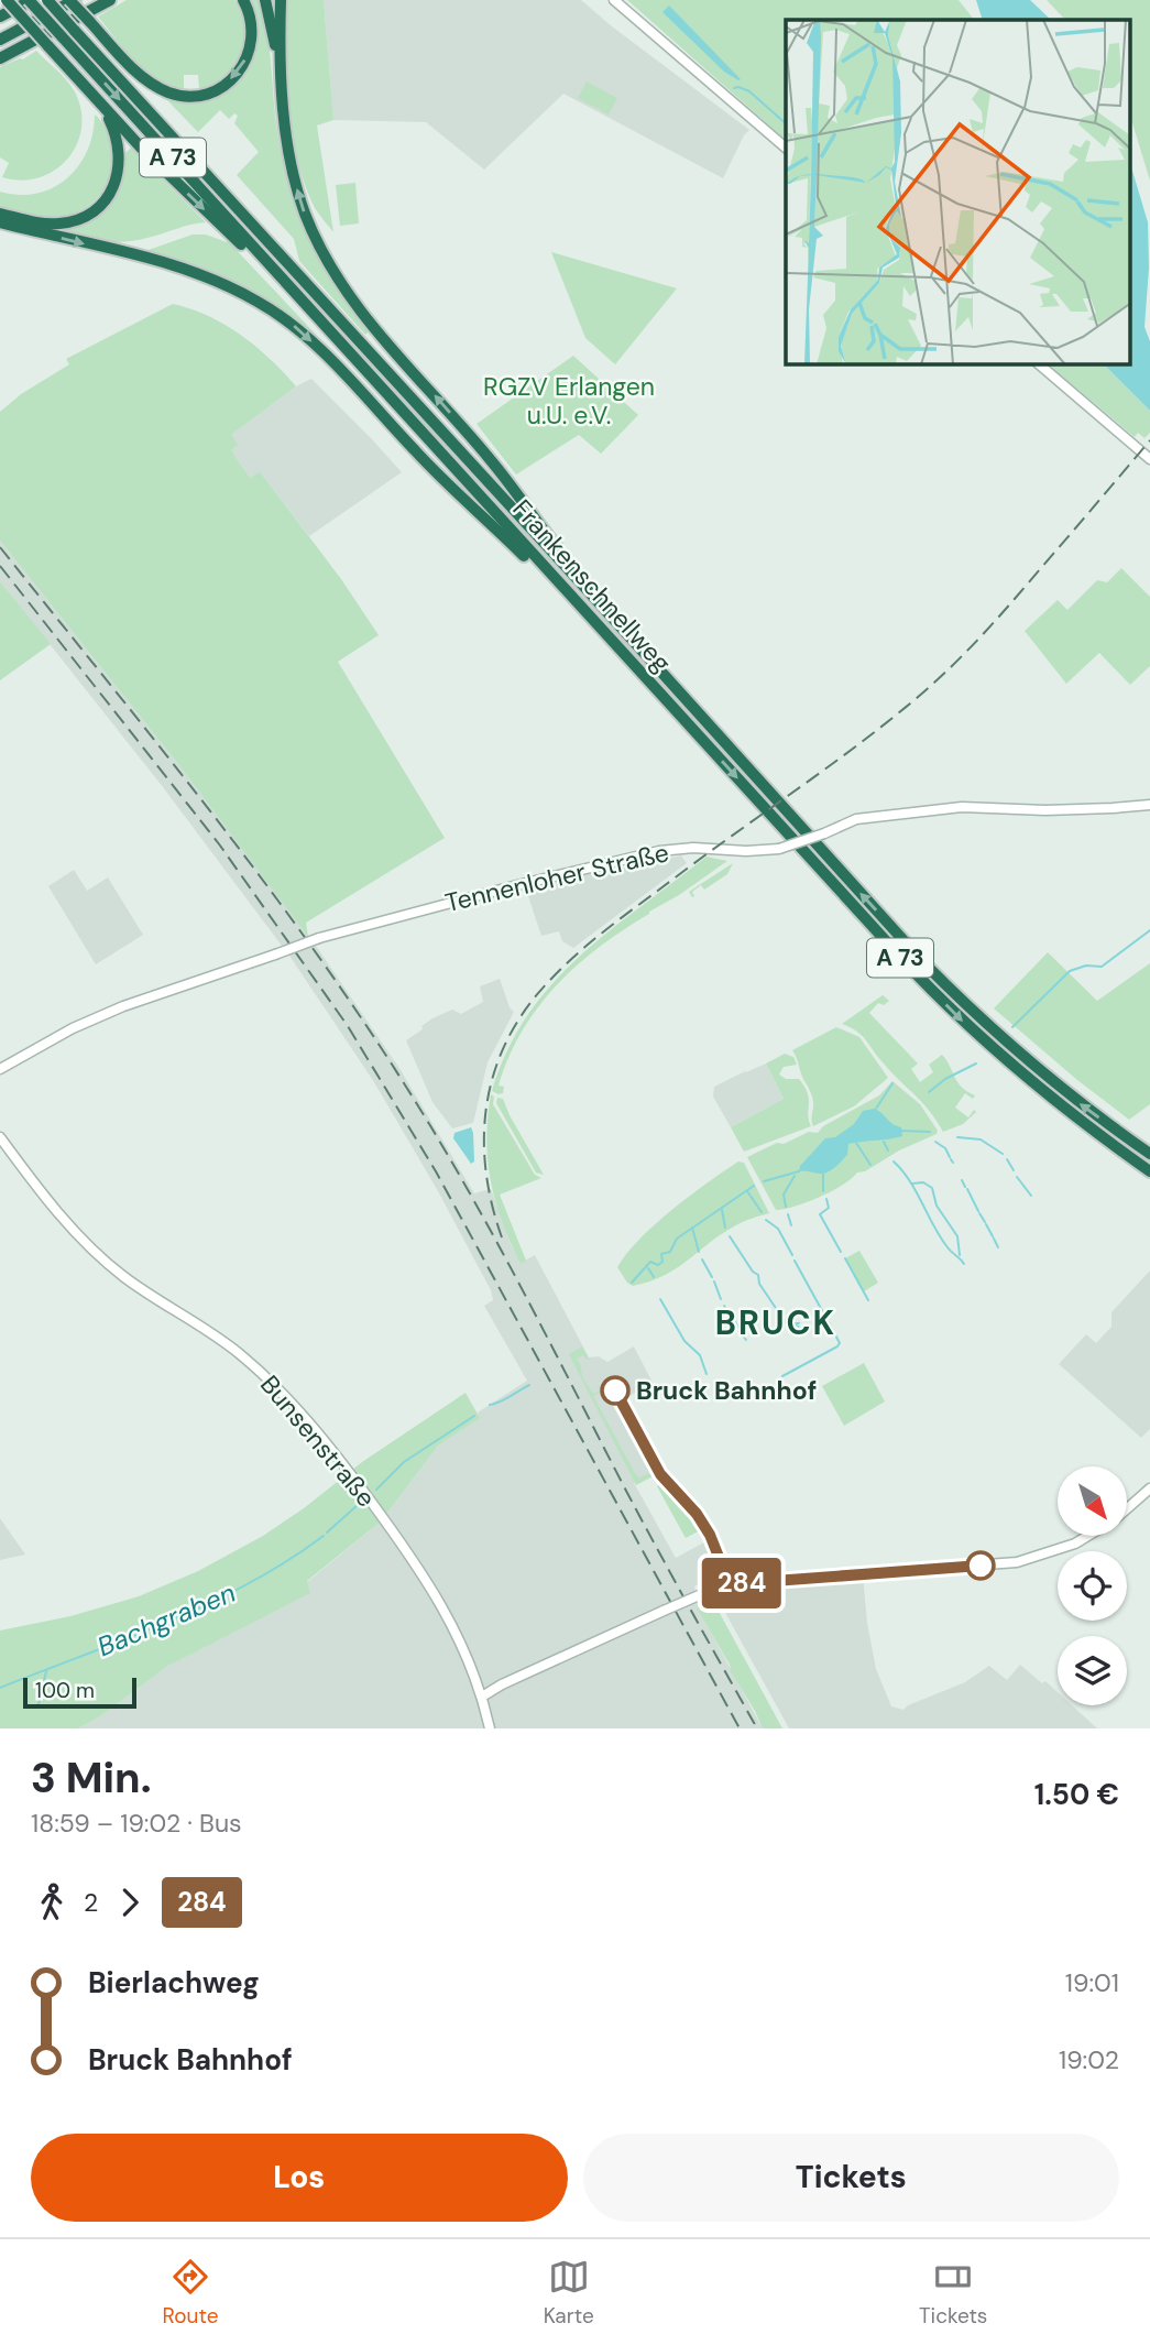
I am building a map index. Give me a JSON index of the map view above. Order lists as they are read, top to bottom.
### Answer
{
  "streets": {
    "highway": ["A 73", "Frankenschnellweg"],
    "street": ["Tennenloher Straße", "Bunsenstraße"]
  },
  "districts": ["BRUCK"],
  "water": ["Bachgraben"],
  "parks": ["RGZV Erlangen u.U. e.V."],
  "places": ["Bruck Bahnhof"],
  "lines": ["bus line 284"],
  "scale_bar": "100 m",
  "north": "bottom right",
  "page": {
    "on_map": "284",
    "scale": "100 m",
    "heading": ["3 Min.", "18:59 – 19:02 · Bus", "1.50 €"],
    "legs": ["2", "284"],
    "list": [
      {
        "name": "Bierlachweg",
        "value": "19:01"
      },
      {
        "name": "Bruck Bahnhof",
        "value": "19:02"
      }
    ],
    "buttons": ["Los", "Tickets"],
    "tabs": ["Route", "Karte", "Tickets"]
  }
}
